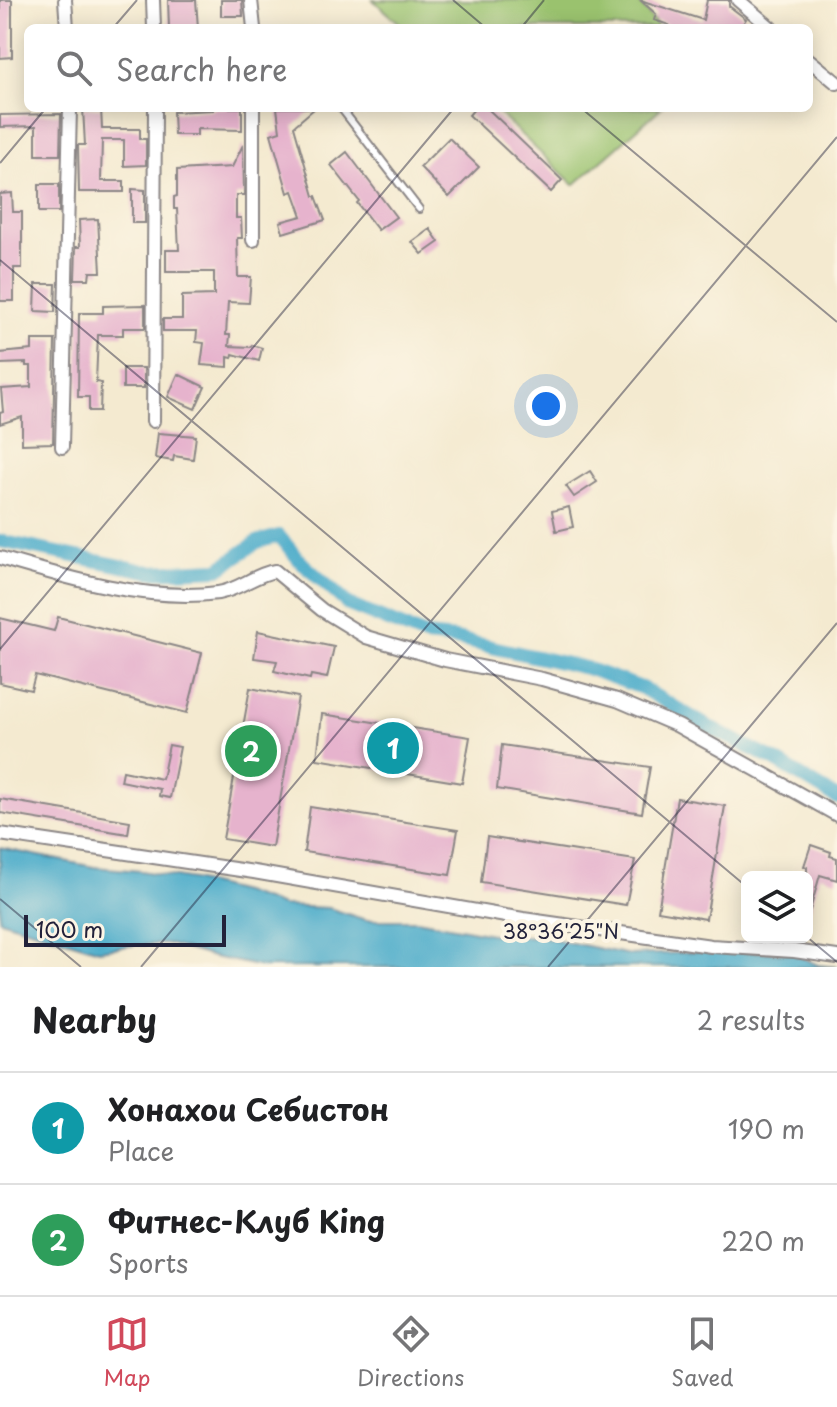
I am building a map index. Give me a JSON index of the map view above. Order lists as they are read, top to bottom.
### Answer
{
  "scale_bar": "100 m",
  "page": {
    "search": "Search here",
    "pins": ["1", "2"],
    "scale": "100 m",
    "heading": ["Nearby", "2 results"],
    "list": [
      {
        "mark": "1",
        "name": "Хонахои Себистон",
        "note": "Place",
        "value": "190 m"
      },
      {
        "mark": "2",
        "name": "Фитнес-Клуб King",
        "note": "Sports",
        "value": "220 m"
      }
    ],
    "nav": ["Map", "Directions", "Saved"]
  },
  "coordinates": ["38°36'25\"N"]
}
